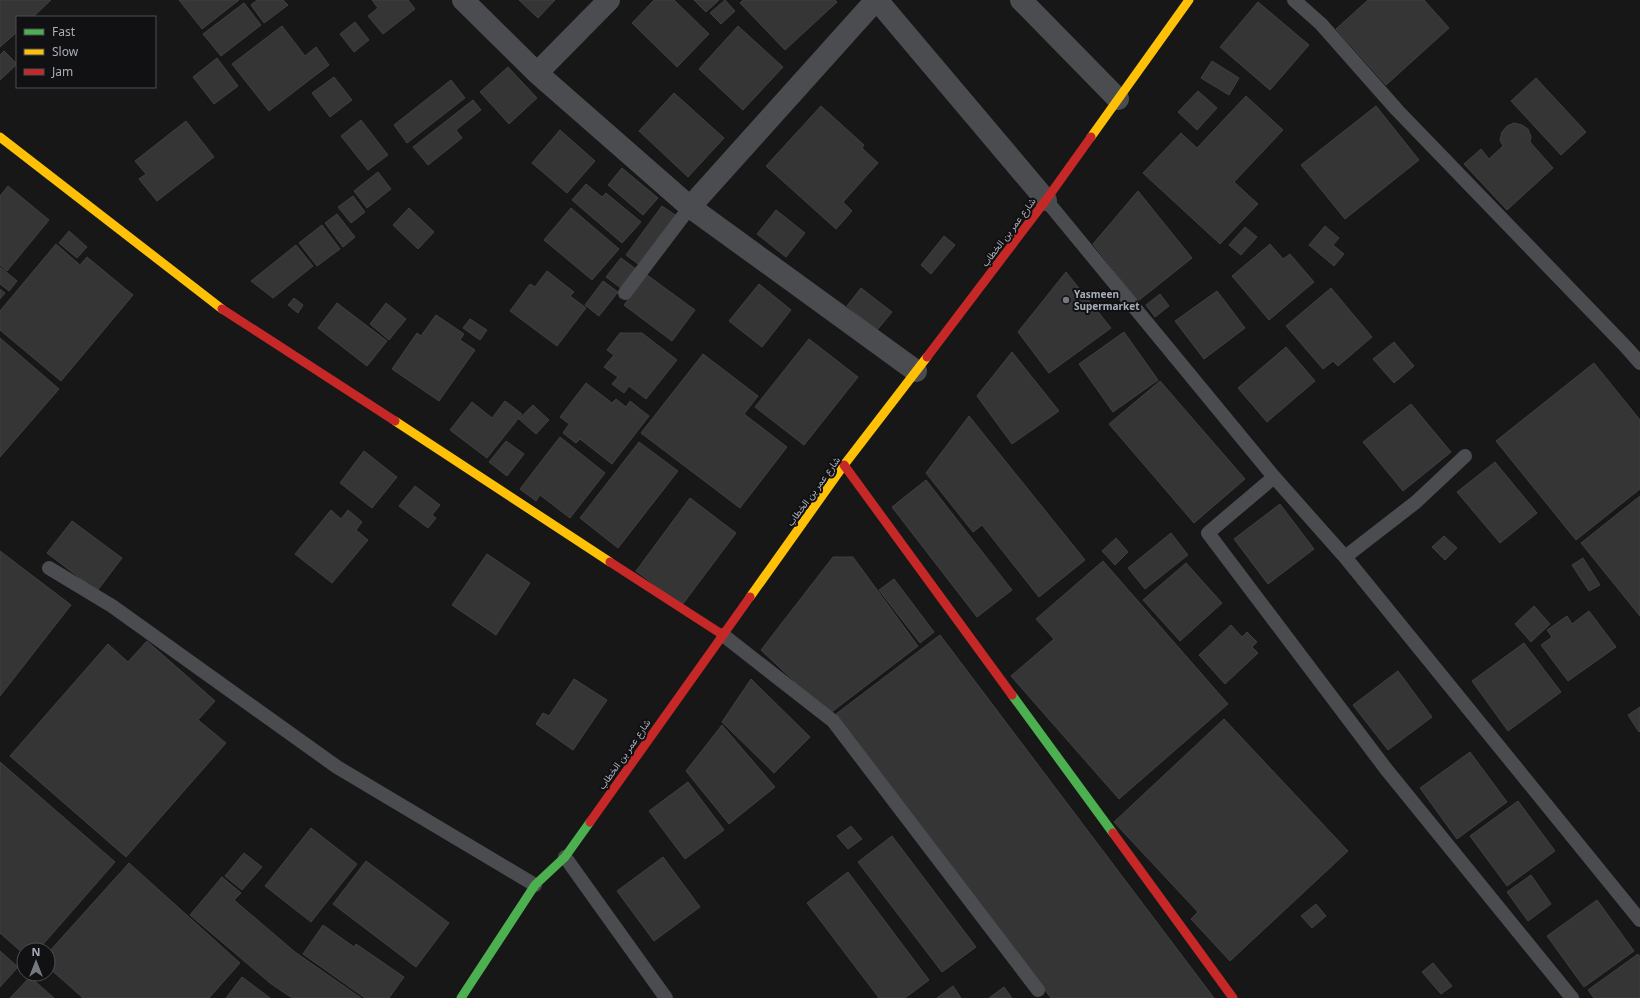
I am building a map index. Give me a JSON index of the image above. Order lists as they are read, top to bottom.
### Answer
{
  "streets": {
    "street": ["شارع عمر بن الخطاب"]
  },
  "places": ["Yasmeen Supermarket"],
  "legend": ["Fast", "Slow", "Jam"],
  "north": "top"
}
